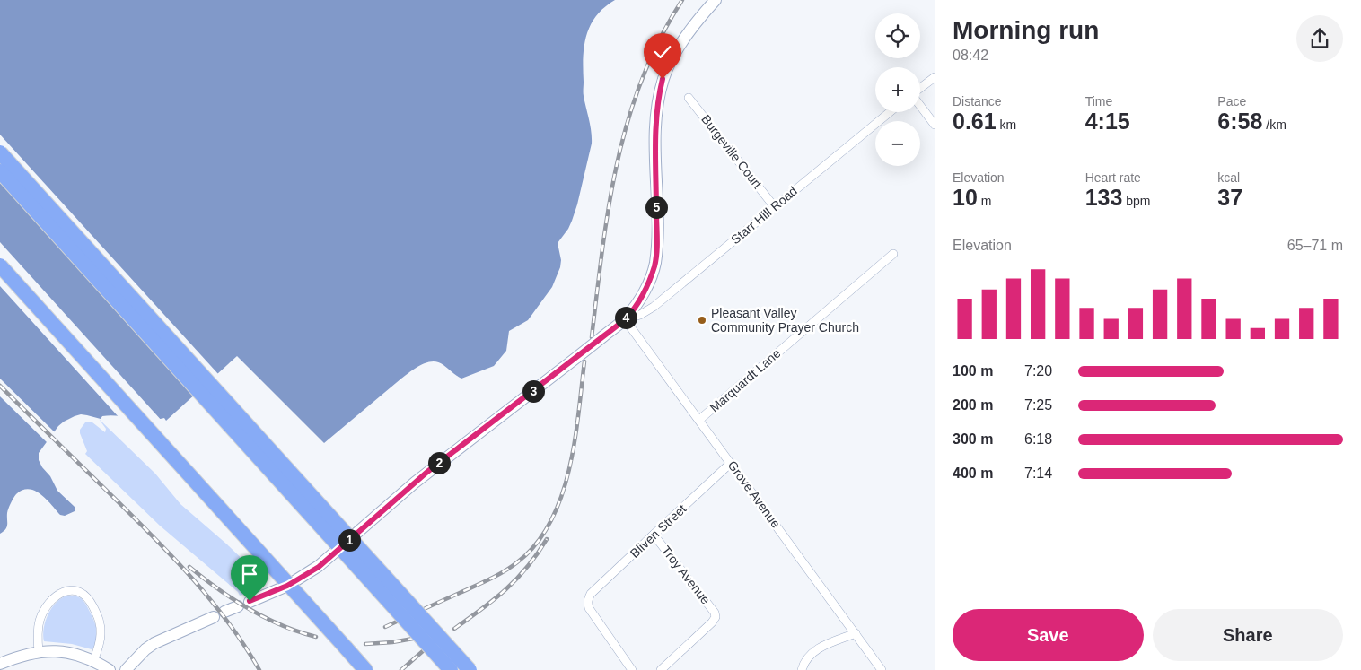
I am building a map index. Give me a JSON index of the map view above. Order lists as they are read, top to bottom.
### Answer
{
  "streets": {
    "street": [
      "Burgeville Court",
      "Starr Hill Road",
      "Marquardt Lane",
      "Grove Avenue",
      "Bliven Street",
      "Troy Avenue"
    ]
  },
  "crossings": [
    ["Burgeville Court", "Starr Hill Road"],
    ["Starr Hill Road", "Grove Avenue"],
    ["Marquardt Lane", "Grove Avenue"],
    ["Grove Avenue", "Bliven Street"],
    ["Bliven Street", "Troy Avenue"]
  ],
  "places": ["Pleasant Valley Community Prayer Church"],
  "page": {
    "heading": ["Morning run", "08:42"],
    "map_buttons": ["+", "−"],
    "stats": [
      ["Distance", "0.61 km"],
      ["Time", "4:15"],
      ["Pace", "6:58 /km"],
      ["Elevation", "10 m"],
      ["Heart rate", "133 bpm"],
      ["kcal", "37"]
    ],
    "pins": [
      "5",
      "4",
      "3",
      "2",
      "1"
    ],
    "chart": ["Elevation", "65–71 m"],
    "list": [
      {
        "name": "100 m",
        "note": "7:20"
      },
      {
        "name": "200 m",
        "note": "7:25"
      },
      {
        "name": "300 m",
        "note": "6:18"
      },
      {
        "name": "400 m",
        "note": "7:14"
      }
    ],
    "buttons": ["Save", "Share"]
  }
}
